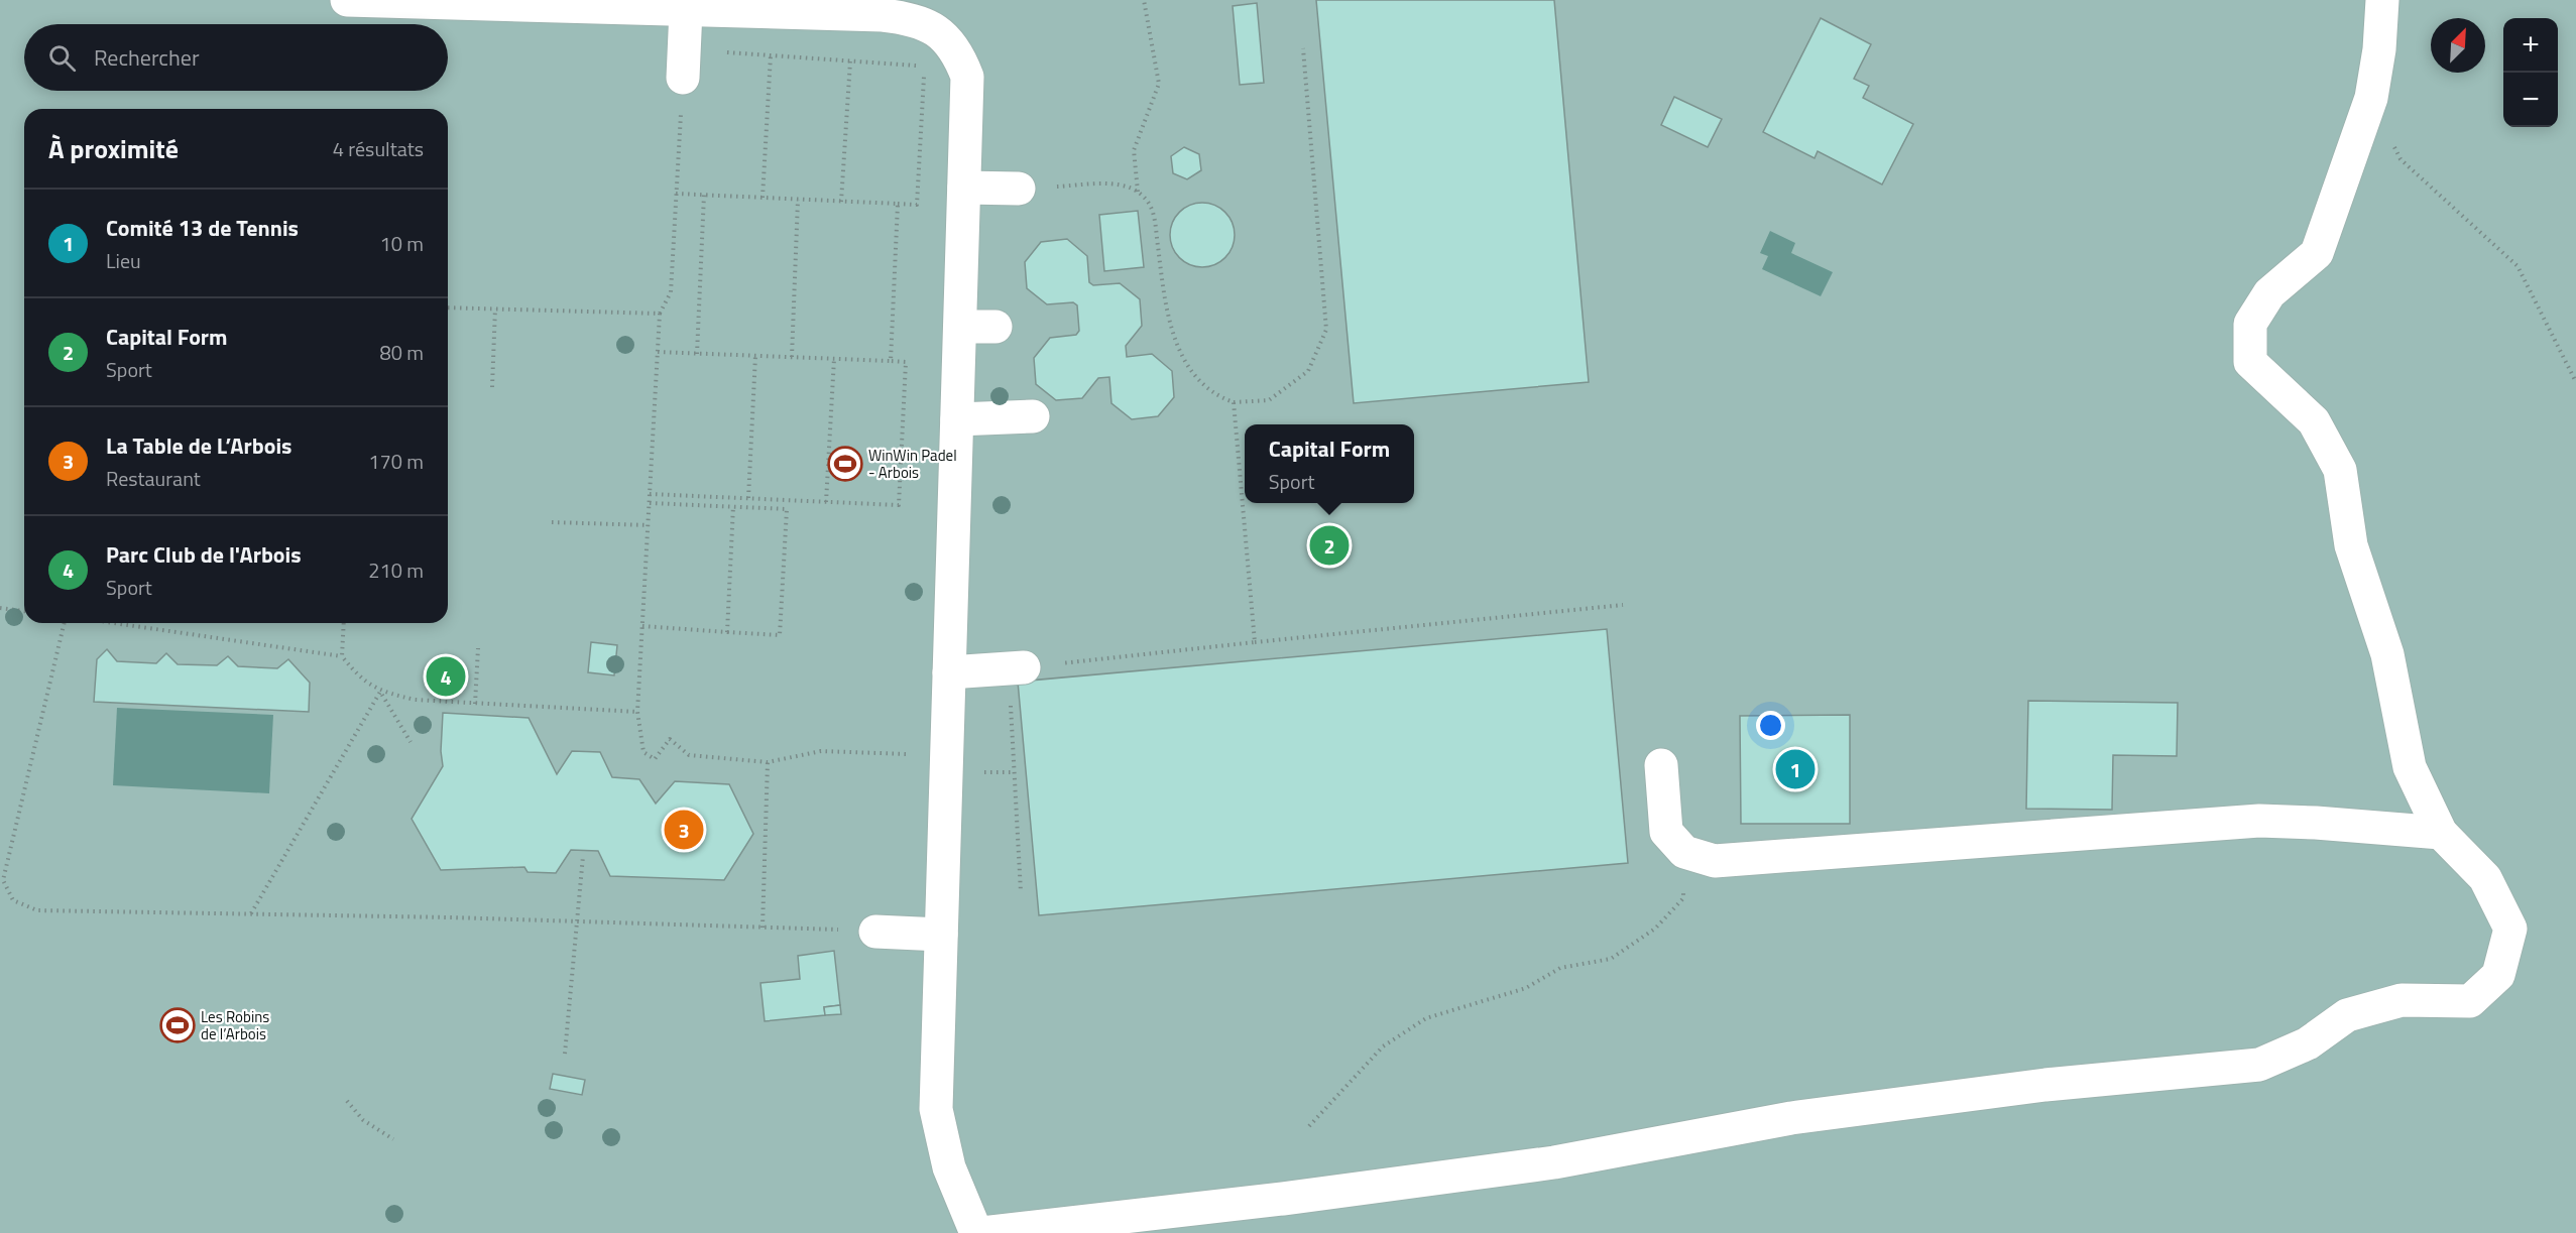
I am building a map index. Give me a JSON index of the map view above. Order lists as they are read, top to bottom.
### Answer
{
  "places": {
    "sports": ["WinWin Padel - Arbois", "Les Robins de l’Arbois"]
  },
  "north": "top right",
  "page": {
    "map_buttons": ["+", "−"],
    "search": "Rechercher",
    "heading": ["À proximité", "4 résultats"],
    "list": [
      {
        "mark": "1",
        "name": "Comité 13 de Tennis",
        "note": "Lieu",
        "value": "10 m"
      },
      {
        "mark": "2",
        "name": "Capital Form",
        "note": "Sport",
        "value": "80 m"
      },
      {
        "mark": "3",
        "name": "La Table de L’Arbois",
        "note": "Restaurant",
        "value": "170 m"
      },
      {
        "mark": "4",
        "name": "Parc Club de l'Arbois",
        "note": "Sport",
        "value": "210 m"
      }
    ],
    "popup": ["Capital Form", "Sport"],
    "pins": [
      "2",
      "4",
      "1",
      "3"
    ]
  }
}
